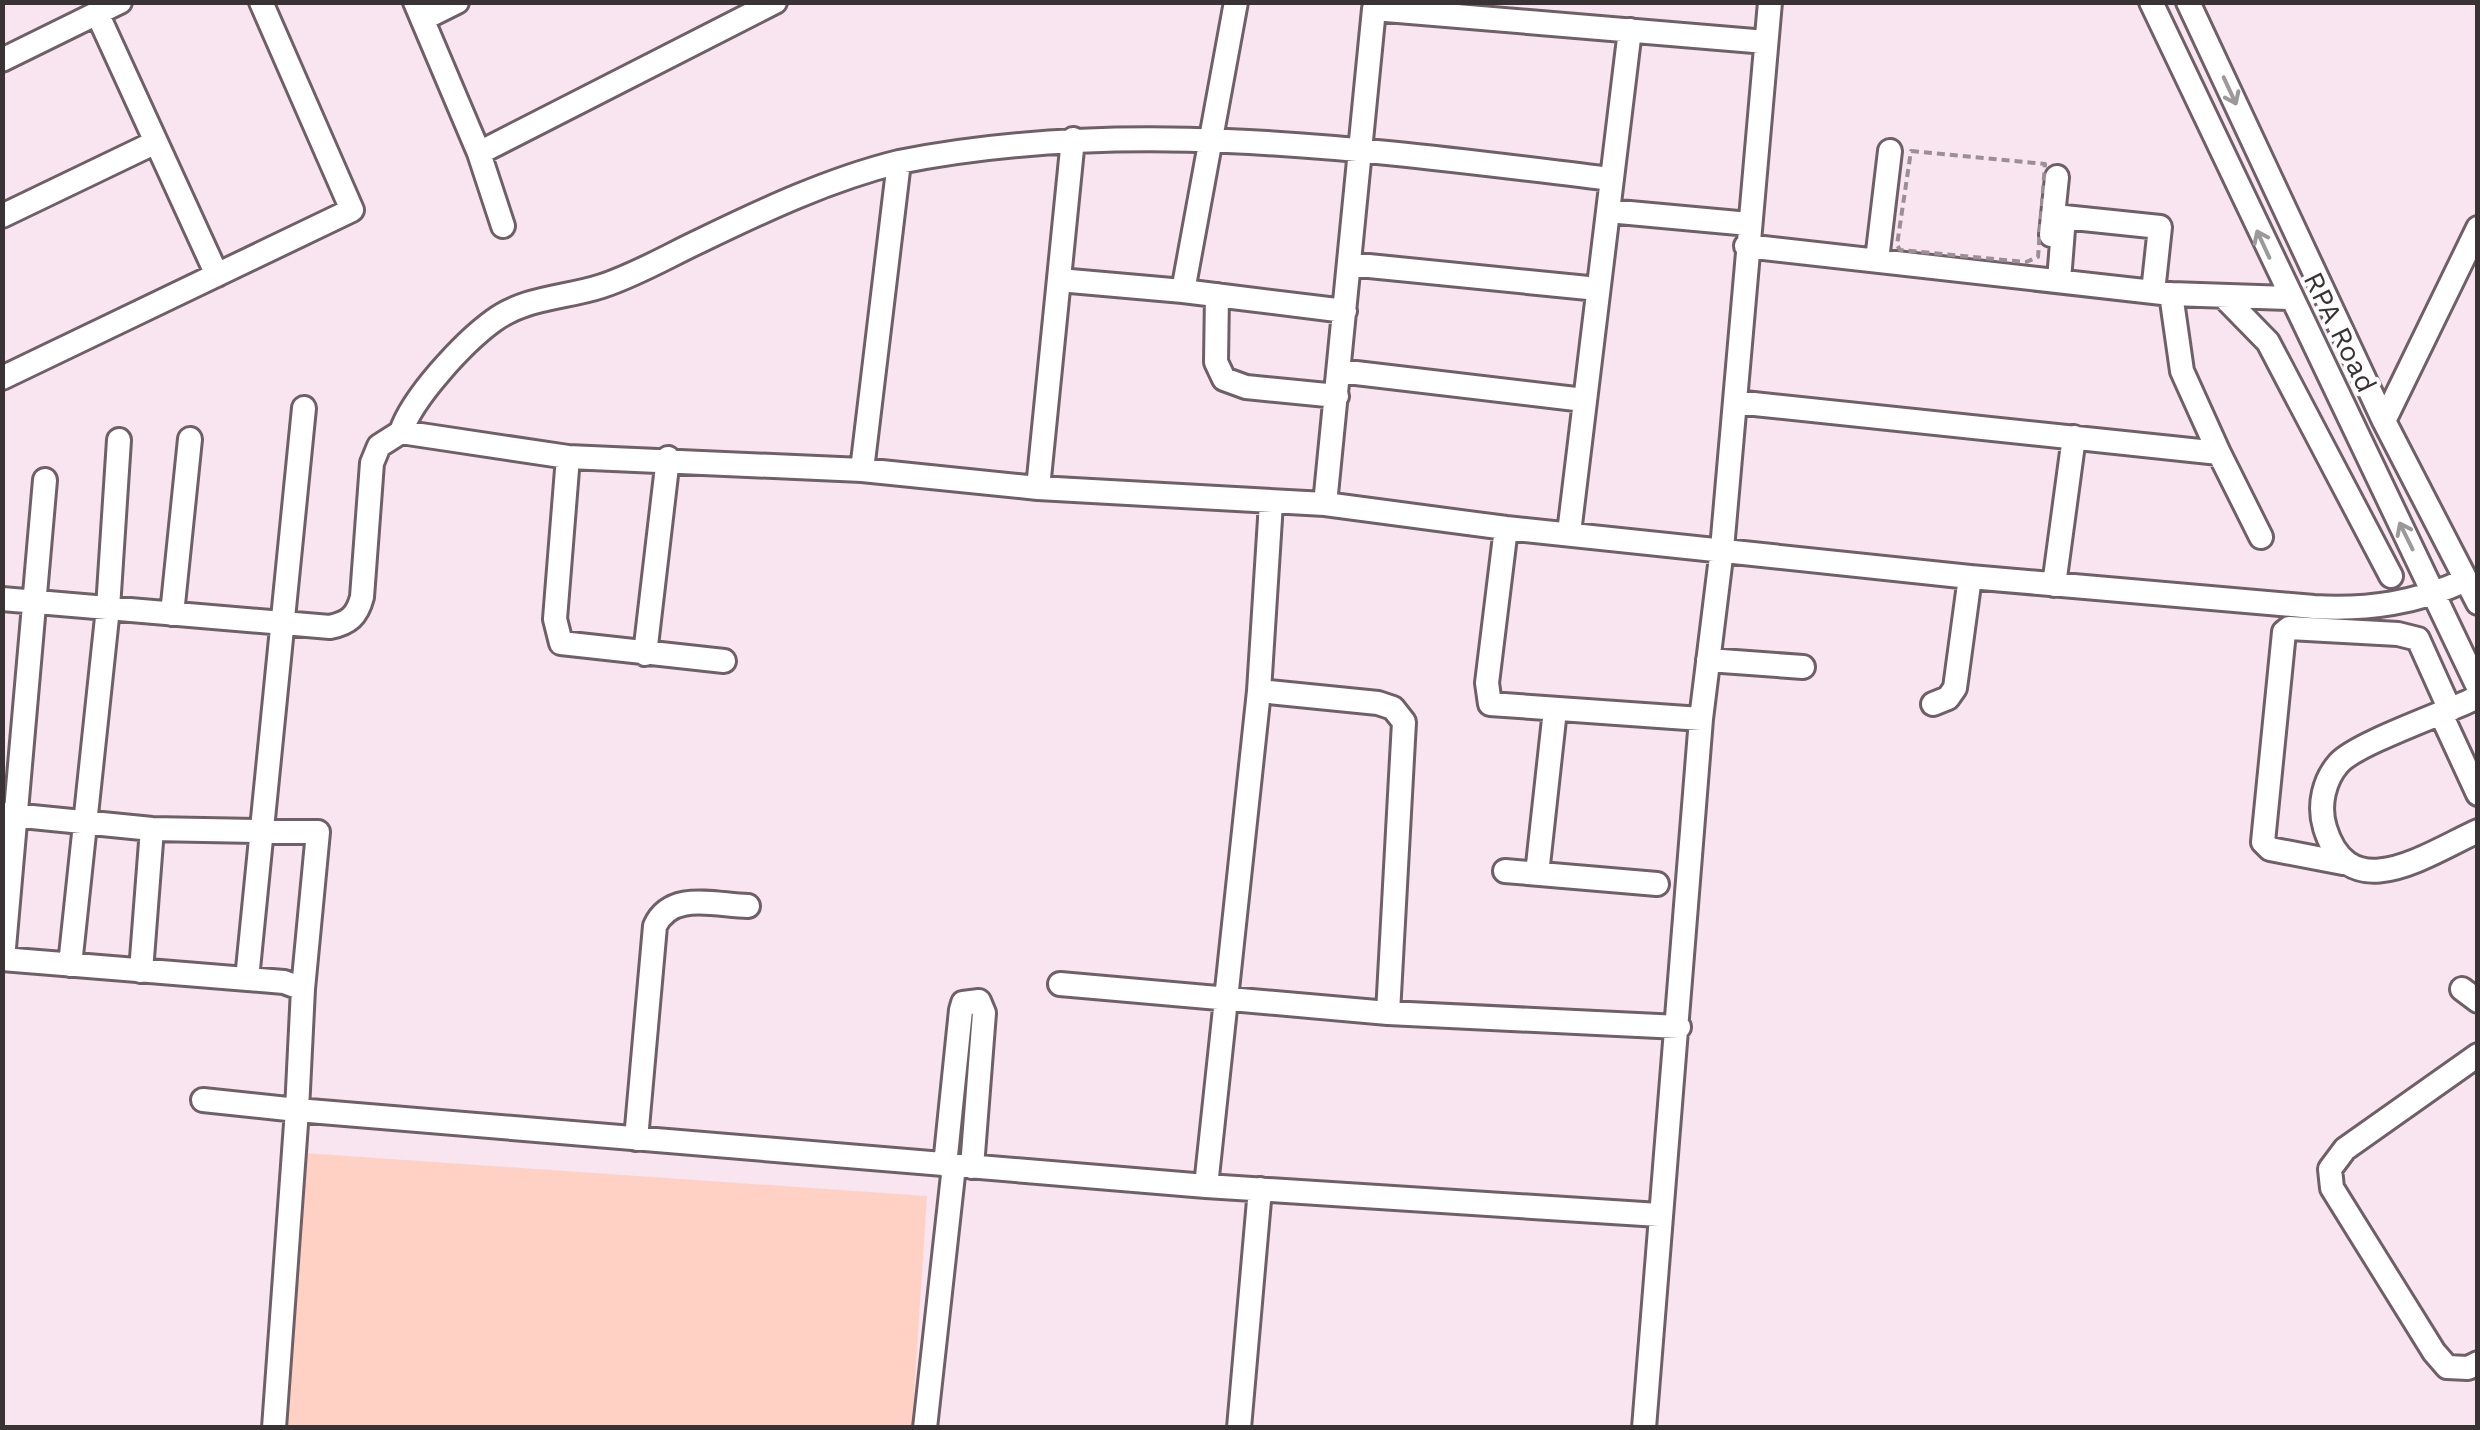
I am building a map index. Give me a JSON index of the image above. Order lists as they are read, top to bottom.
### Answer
{
  "streets": {
    "street": ["RPA Road"]
  }
}
